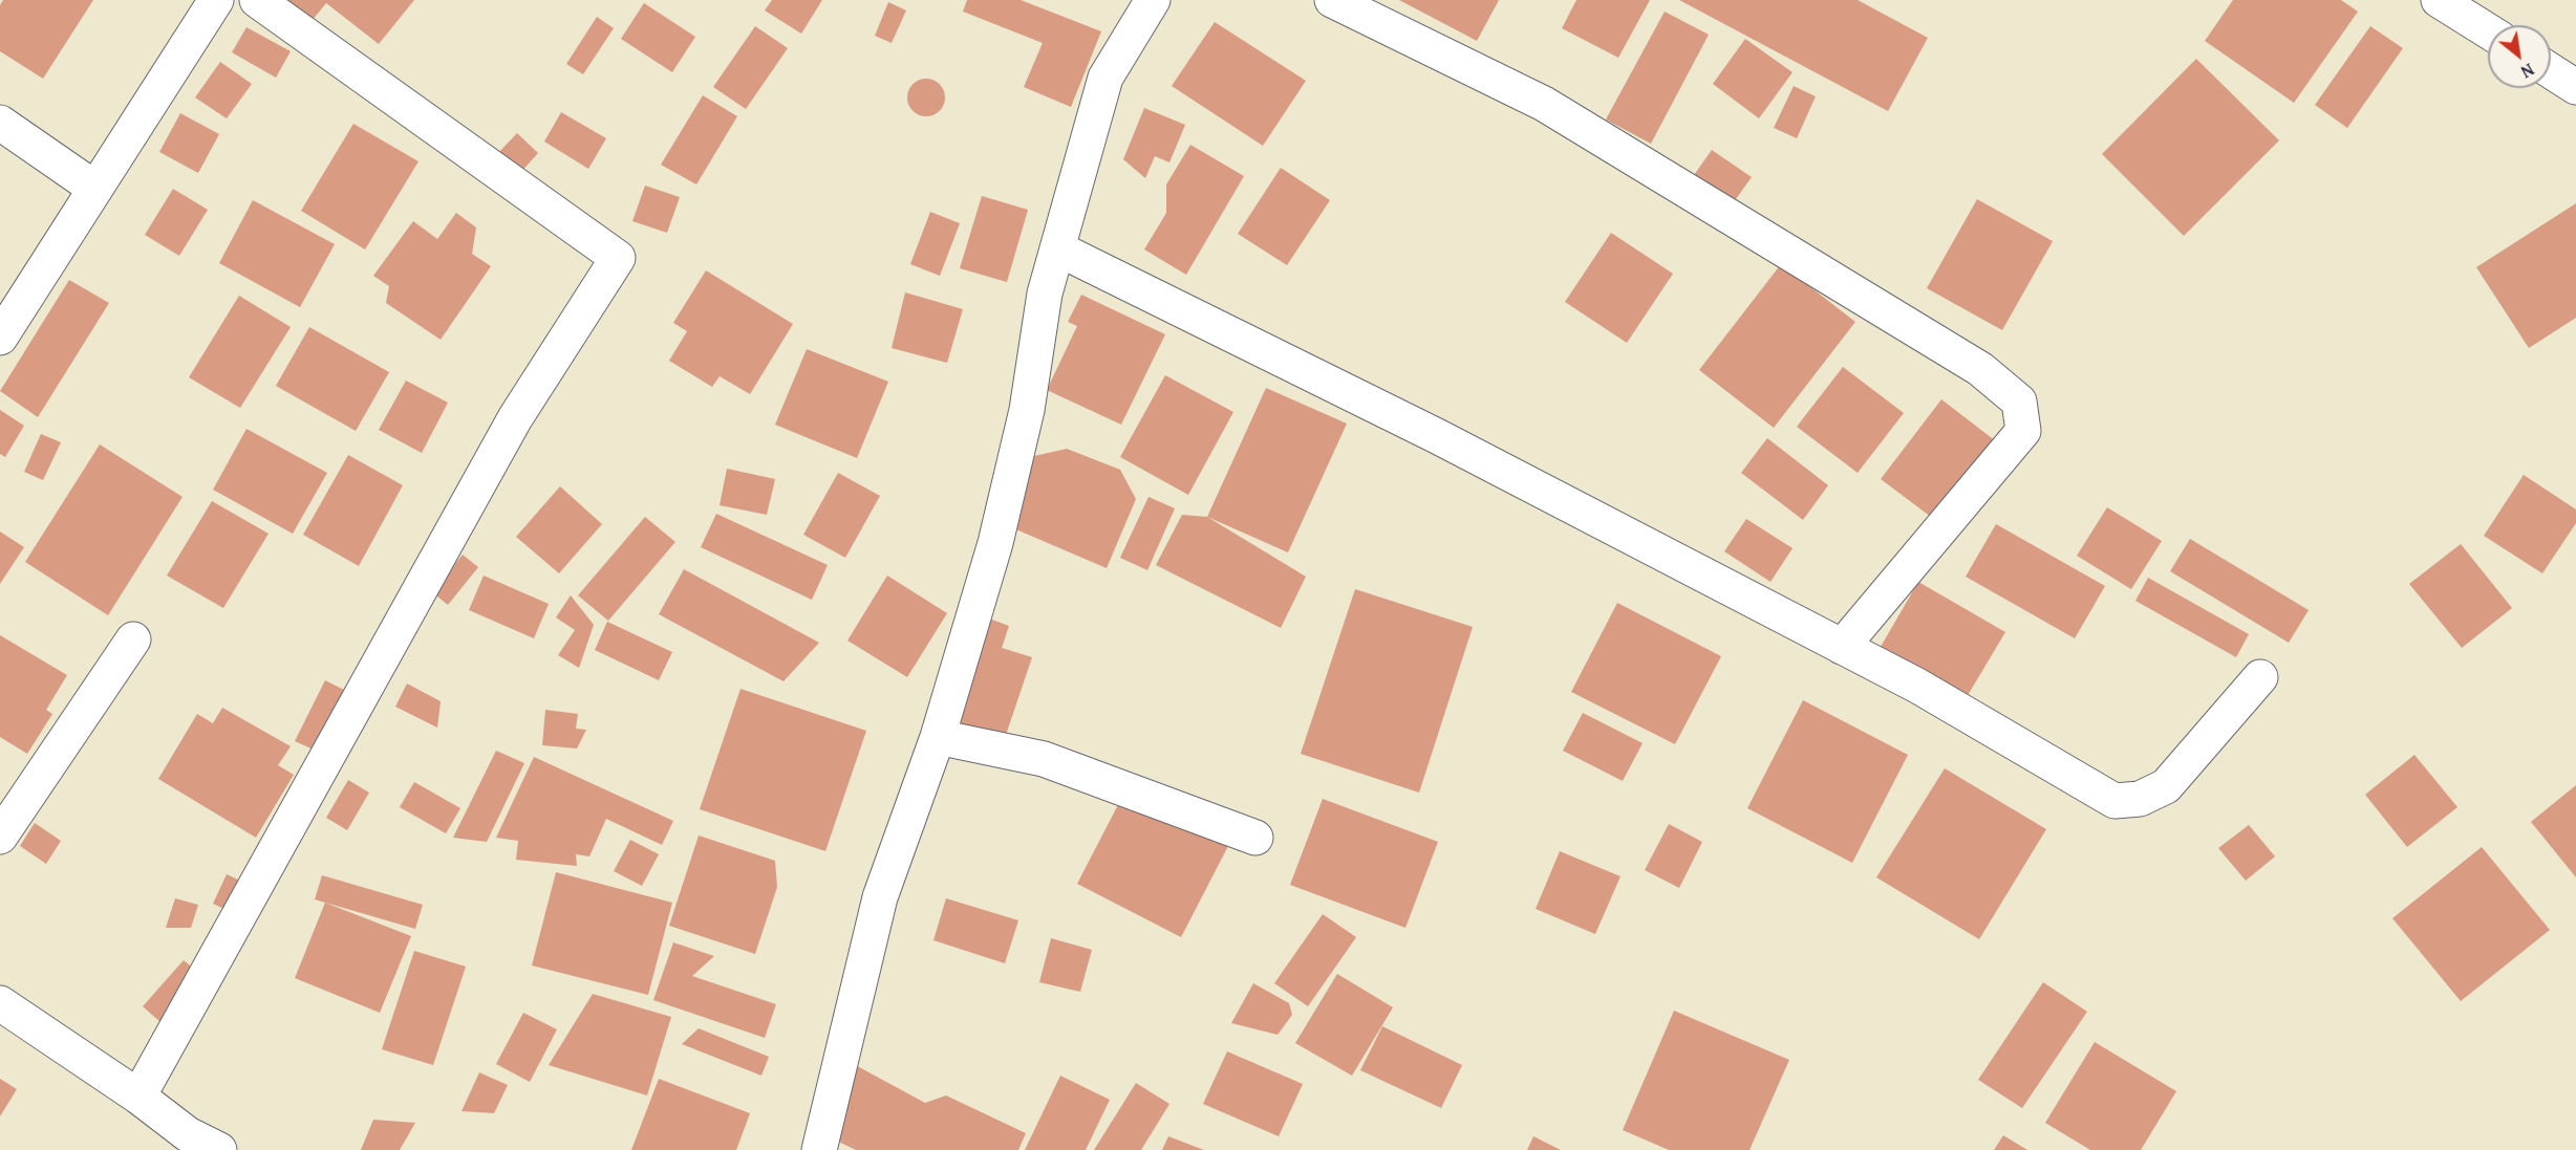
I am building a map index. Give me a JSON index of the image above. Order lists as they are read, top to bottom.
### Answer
{
  "north": "bottom right"
}
